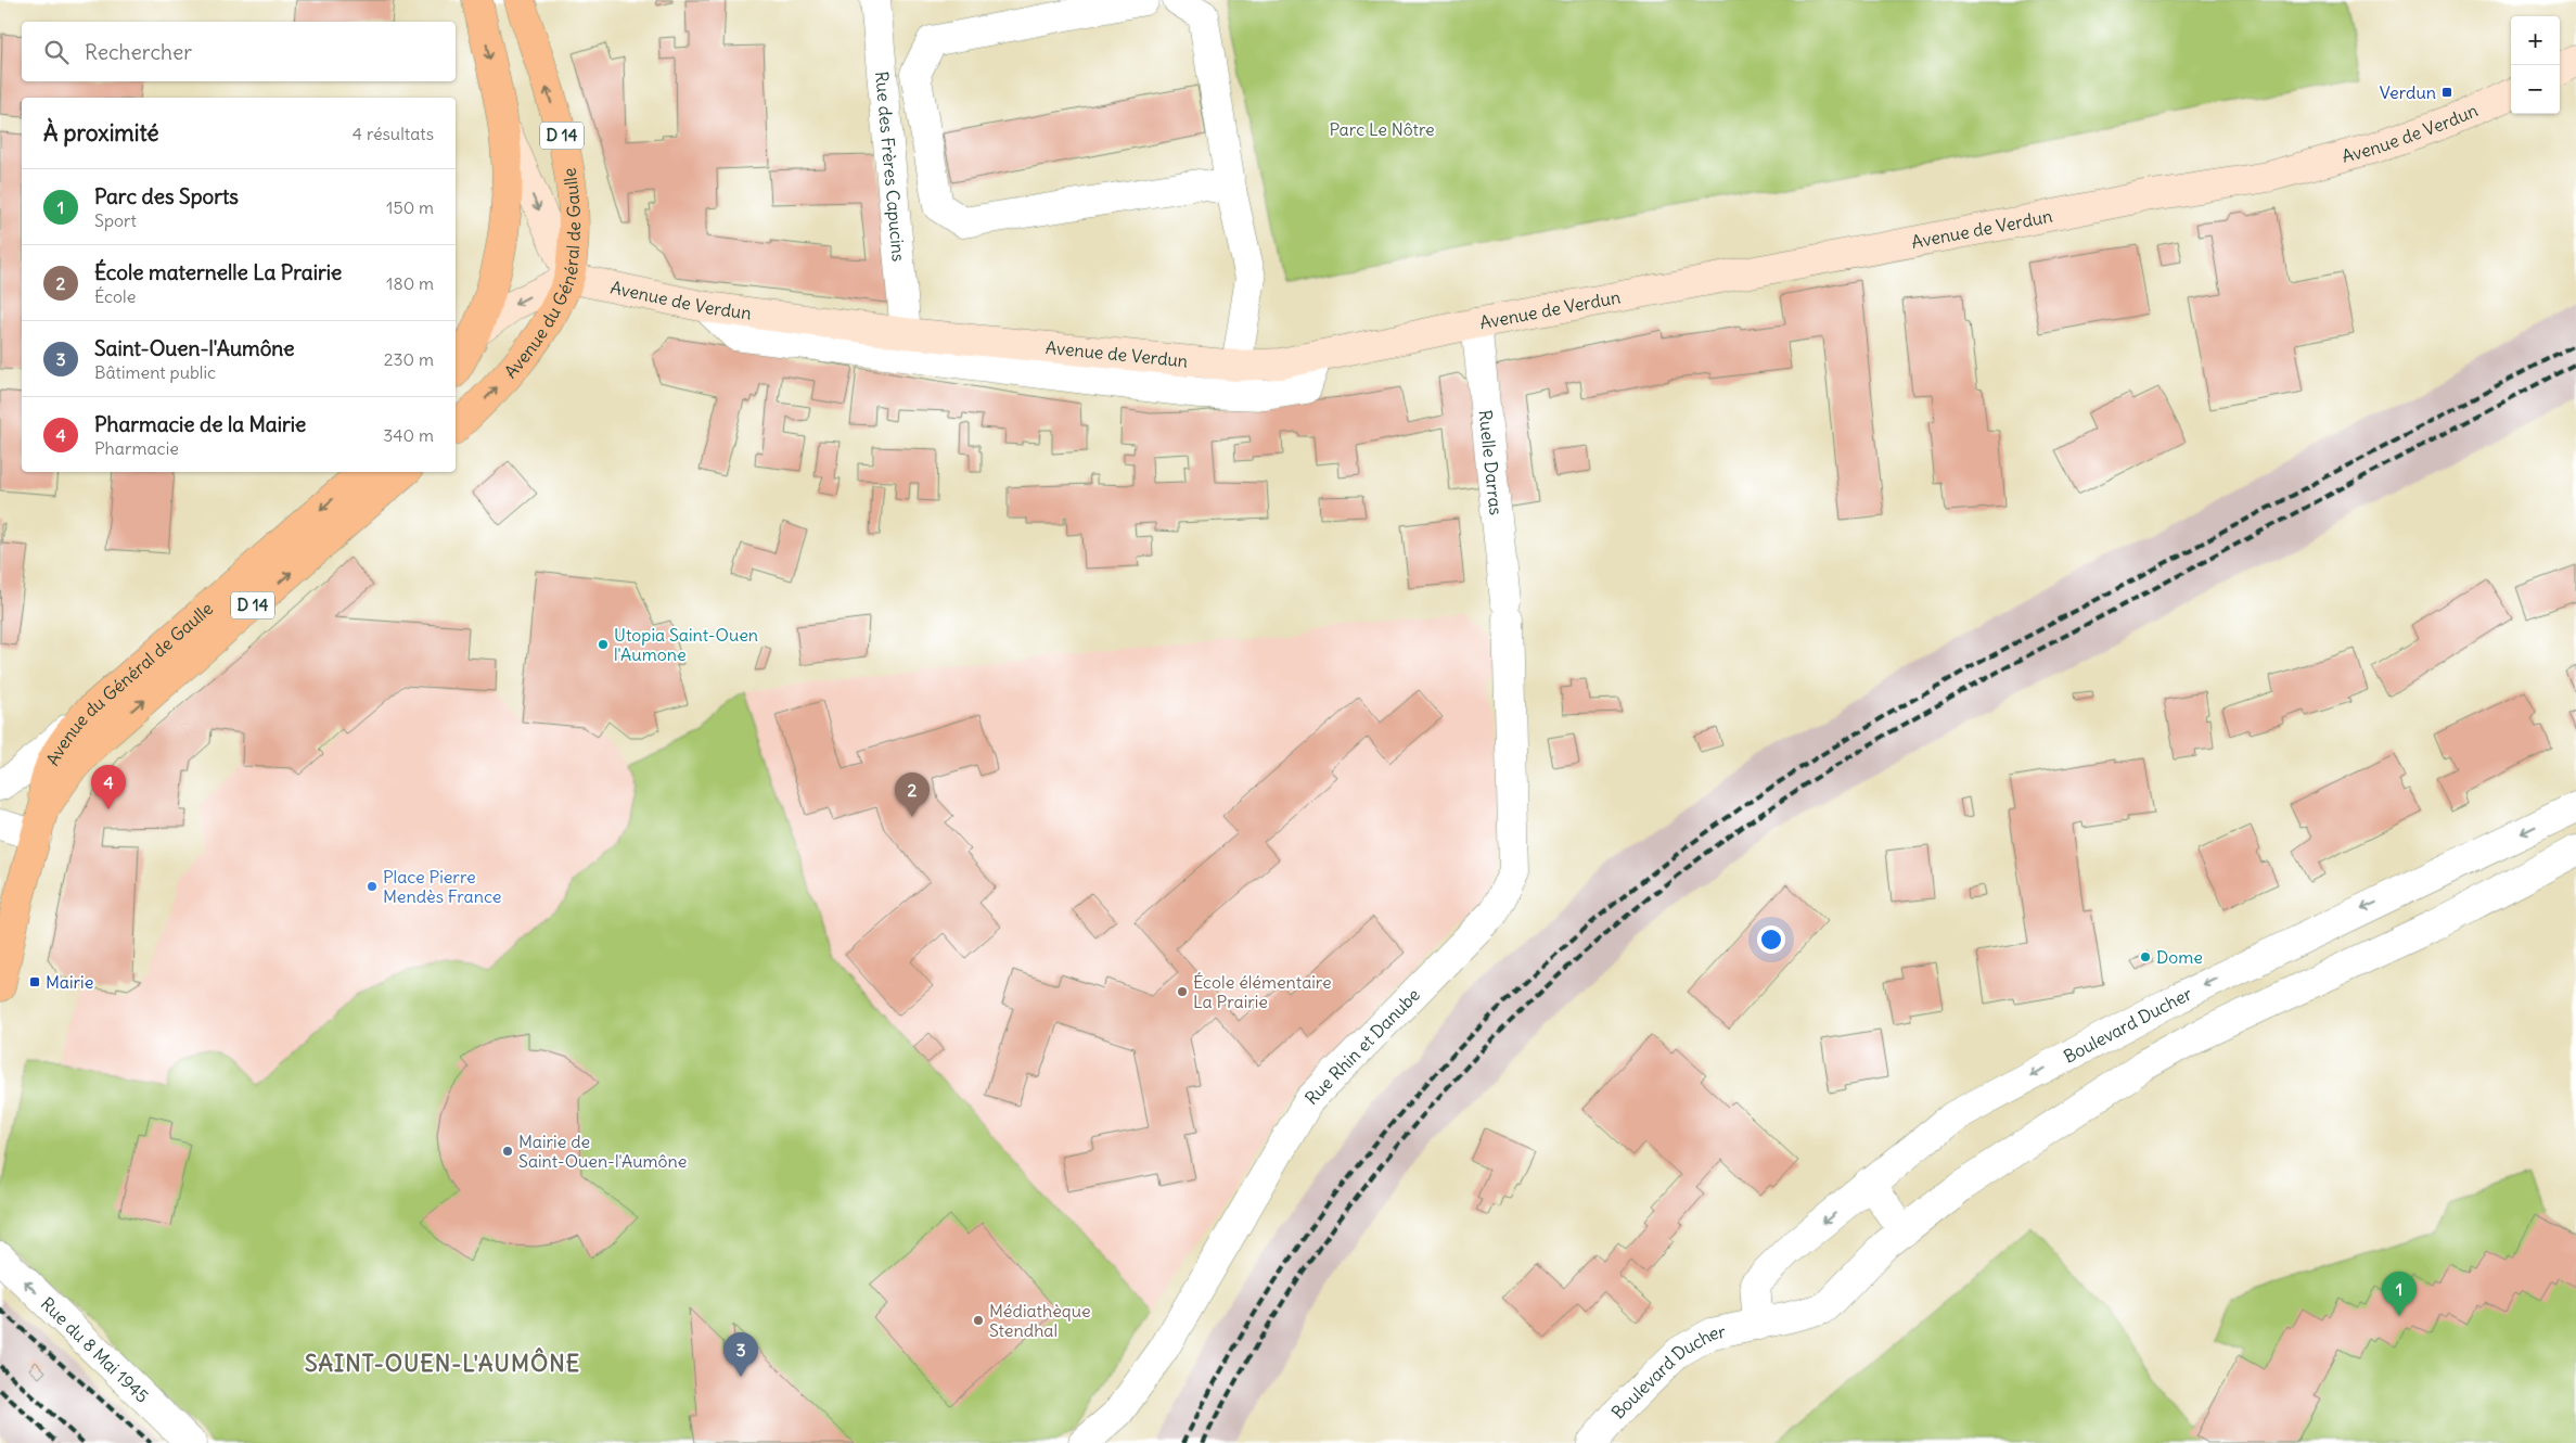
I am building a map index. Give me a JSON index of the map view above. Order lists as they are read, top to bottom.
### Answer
{
  "streets": {
    "main road": ["Avenue de Verdun", "D 14", "Avenue du Général de Gaulle"],
    "street": [
      "Rue des Frères Capucins",
      "Ruelle Darras",
      "Boulevard Ducher",
      "Rue Rhin et Danube",
      "Rue du 8 Mai 1945"
    ]
  },
  "crossings": [
    ["Avenue de Verdun", "D 14"],
    ["Avenue de Verdun", "Rue des Frères Capucins"],
    ["Avenue de Verdun", "Avenue du Général de Gaulle"],
    ["Avenue de Verdun", "Ruelle Darras"],
    ["D 14", "Avenue du Général de Gaulle"],
    ["Ruelle Darras", "Rue Rhin et Danube"]
  ],
  "one_way": ["Rue du 8 Mai 1945"],
  "districts": ["SAINT-OUEN-L'AUMÔNE"],
  "parks": ["Parc Le Nôtre"],
  "places": {
    "transit": ["Verdun", "Mairie"],
    "other": [
      "Utopia Saint-Ouen l'Aumone",
      "Place Pierre Mendès France",
      "Dome",
      "École élémentaire La Prairie",
      "Mairie de Saint-Ouen-l'Aumône",
      "Médiathèque Stendhal"
    ]
  },
  "page": {
    "map_buttons": ["+", "−"],
    "search": "Rechercher",
    "heading": ["À proximité", "4 résultats"],
    "list": [
      {
        "mark": "1",
        "name": "Parc des Sports",
        "note": "Sport",
        "value": "150 m"
      },
      {
        "mark": "2",
        "name": "École maternelle La Prairie",
        "note": "École",
        "value": "180 m"
      },
      {
        "mark": "3",
        "name": "Saint-Ouen-l'Aumône",
        "note": "Bâtiment public",
        "value": "230 m"
      },
      {
        "mark": "4",
        "name": "Pharmacie de la Mairie",
        "note": "Pharmacie",
        "value": "340 m"
      }
    ],
    "pins": [
      "4",
      "2",
      "1",
      "3"
    ]
  }
}
